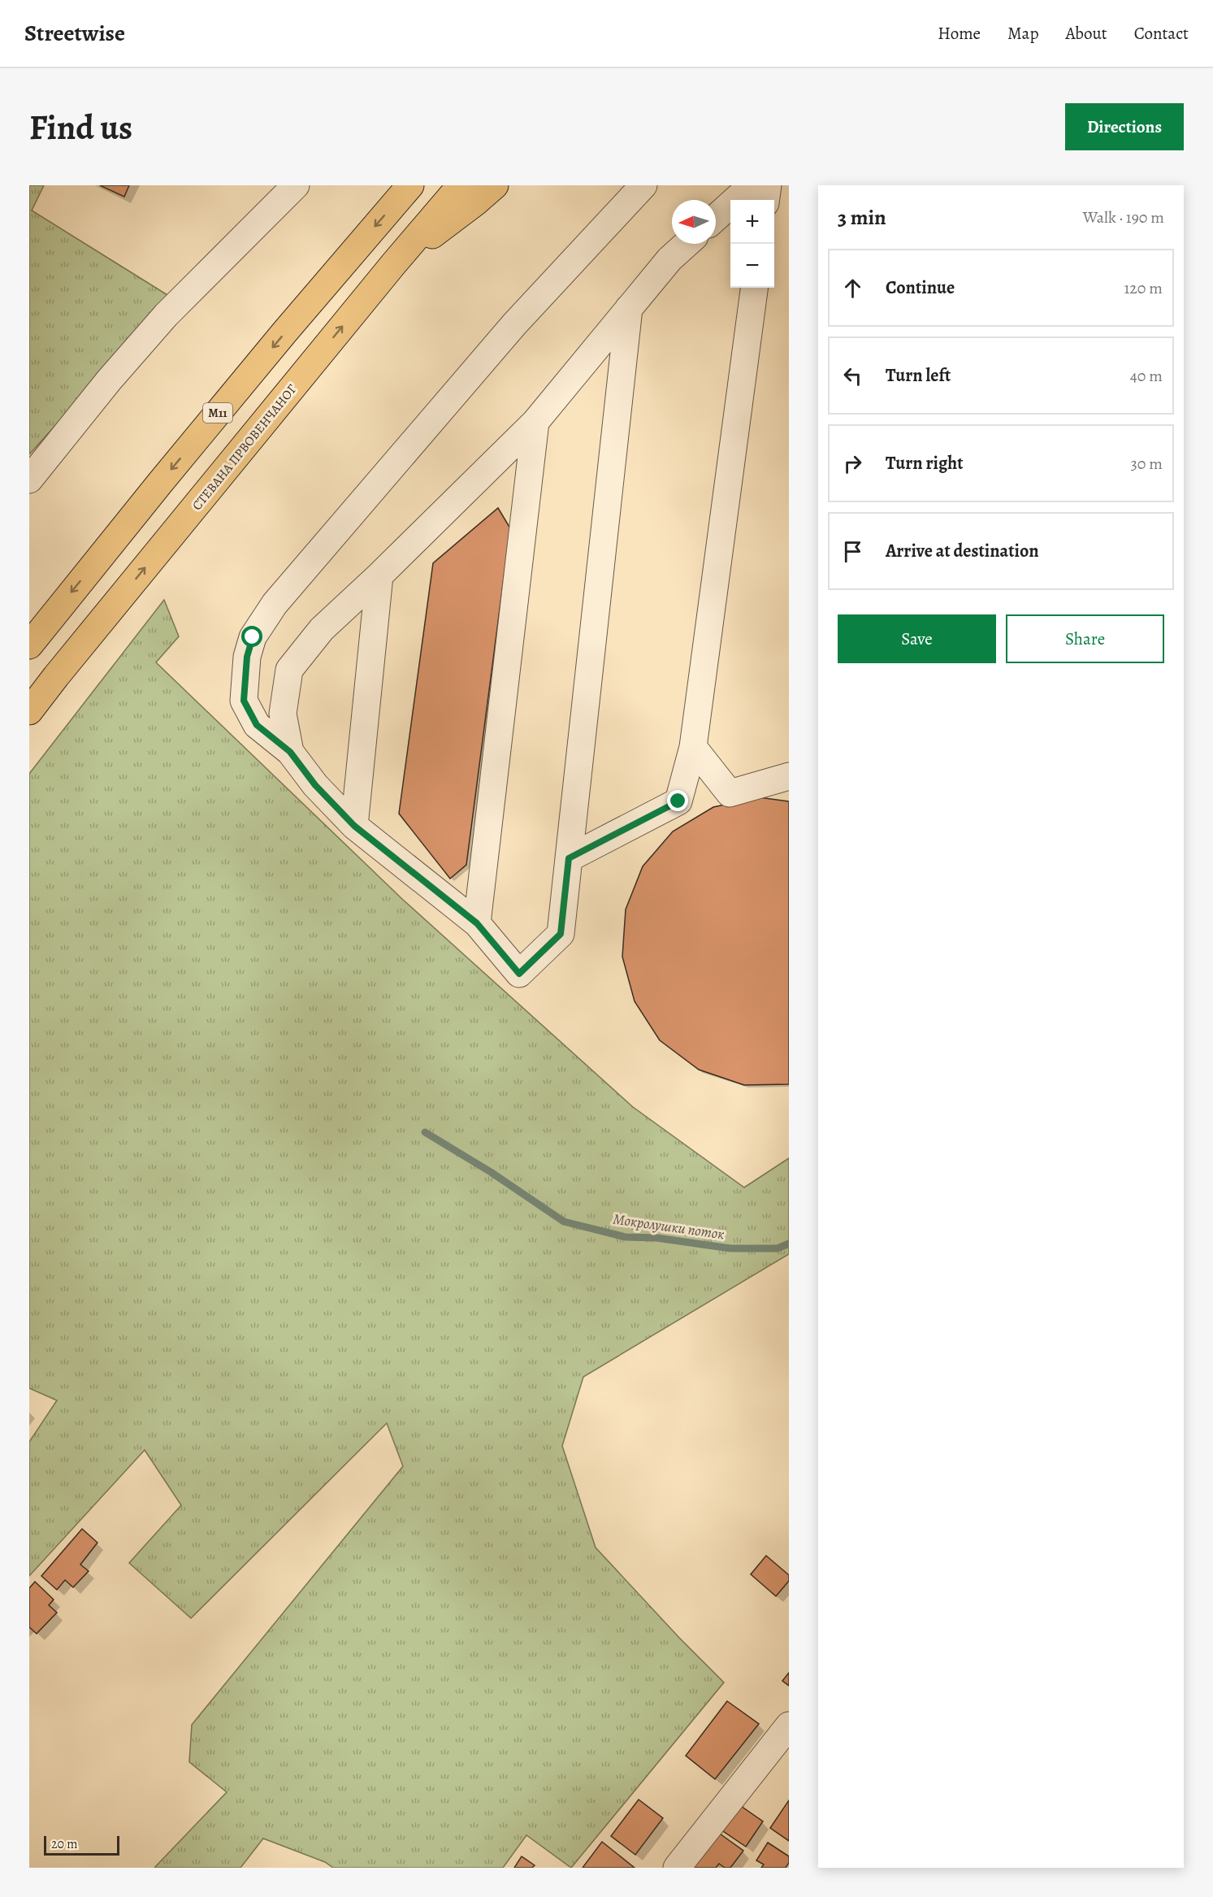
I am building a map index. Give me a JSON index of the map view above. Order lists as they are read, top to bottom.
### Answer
{
  "streets": {
    "highway": ["M11", "СТЕВАНА ПРВОВЕНЧАНОГ"]
  },
  "water": ["Мокролушки поток"],
  "scale_bar": "20 m",
  "north": "left",
  "page": {
    "header": "Streetwise",
    "nav": [
      "Home",
      "Map",
      "About",
      "Contact"
    ],
    "buttons": [
      "Directions",
      ["Save", "Share"]
    ],
    "title": "Find us",
    "heading": ["3 min", "Walk · 190 m"],
    "map_buttons": ["+", "−"],
    "list": [
      ["Continue", "120 m"],
      ["Turn left", "40 m"],
      ["Turn right", "30 m"],
      "Arrive at destination"
    ],
    "scale": "20 m"
  }
}
